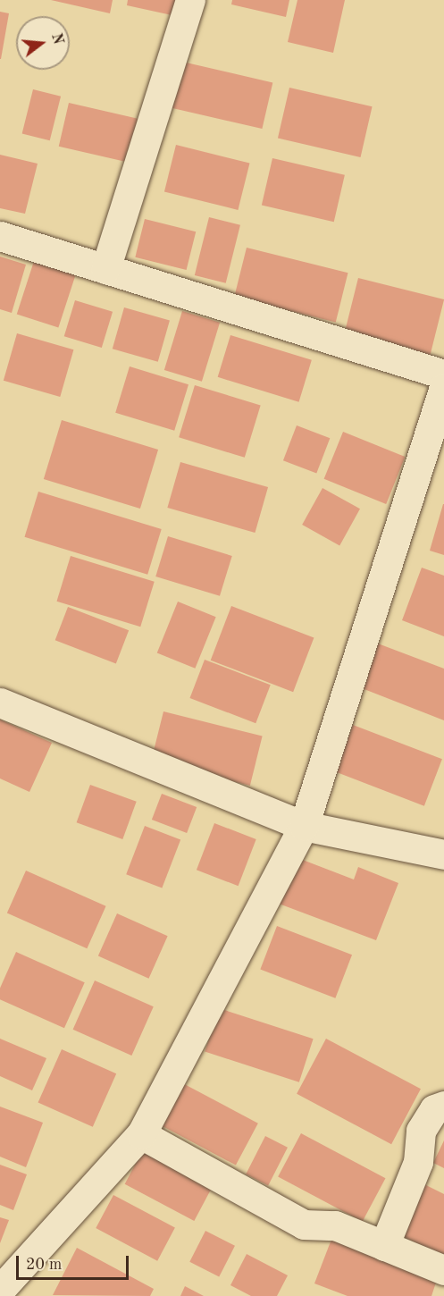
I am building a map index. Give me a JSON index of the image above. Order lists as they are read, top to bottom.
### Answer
{
  "scale_bar": "20 m",
  "north": "right"
}
